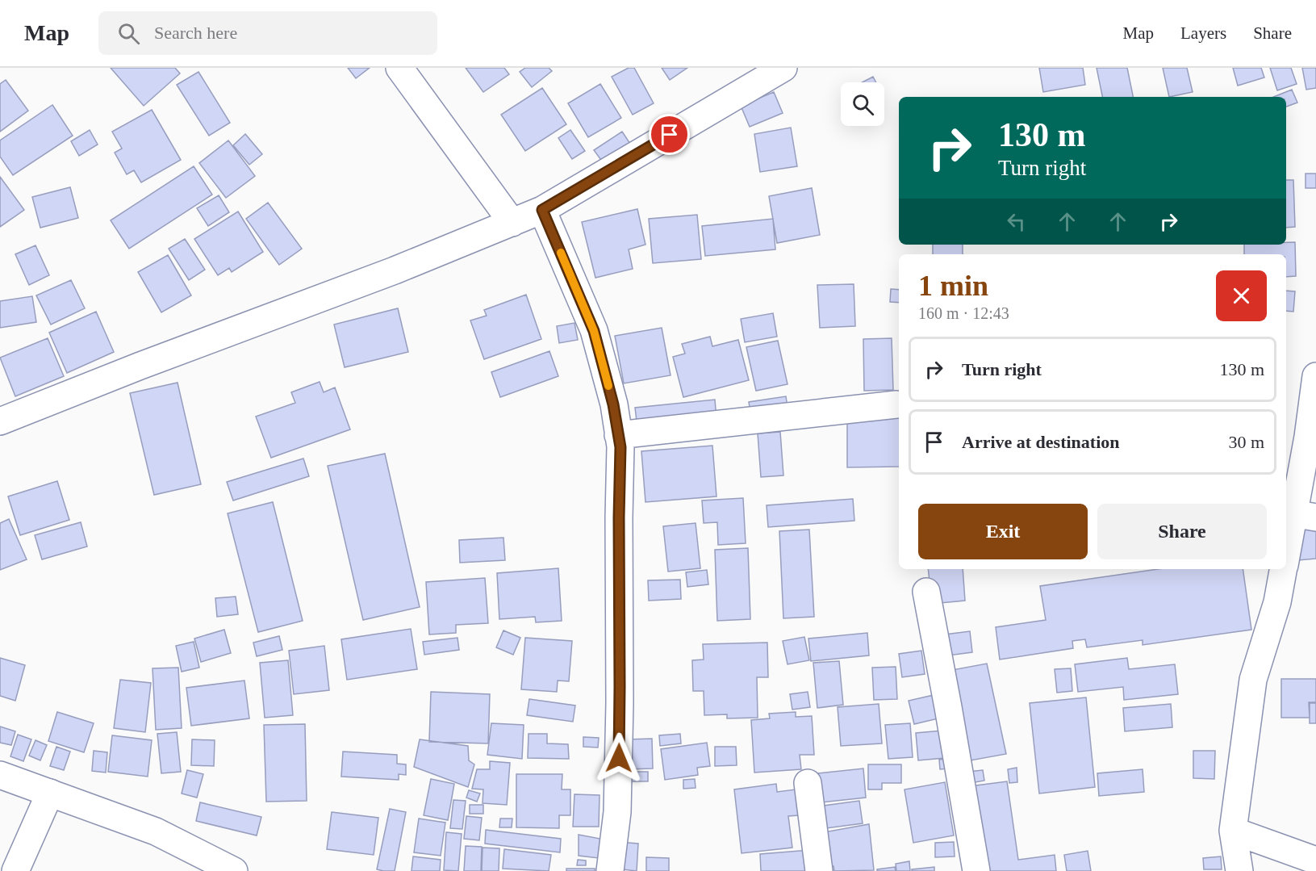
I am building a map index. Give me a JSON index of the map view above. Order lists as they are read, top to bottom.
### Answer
{
  "page": {
    "header": "Map",
    "search": "Search here",
    "nav": ["Map", "Layers", "Share"],
    "turn": ["130 m", "Turn right"],
    "heading": ["1 min", "160 m · 12:43"],
    "list": [
      {
        "name": "Turn right",
        "value": "130 m"
      },
      {
        "name": "Arrive at destination",
        "value": "30 m"
      }
    ],
    "buttons": ["Exit", "Share"]
  }
}
